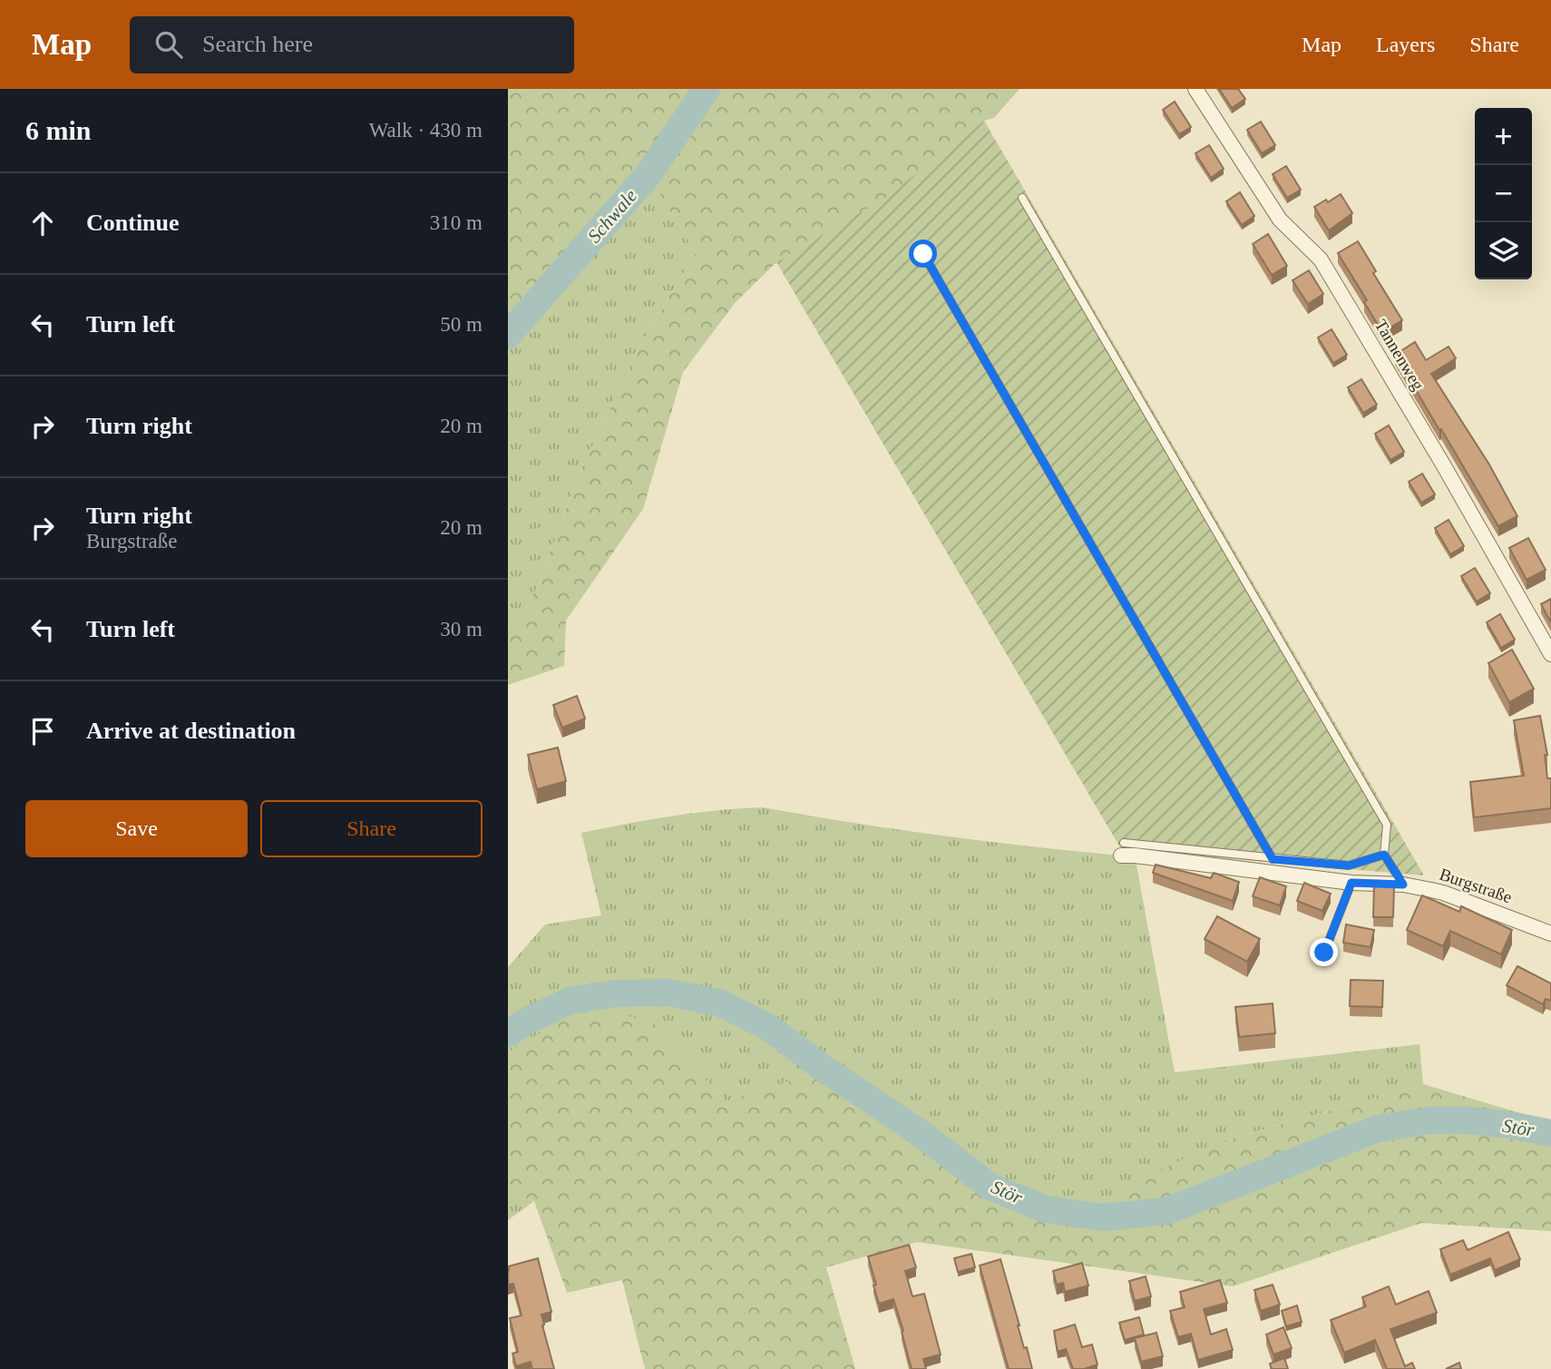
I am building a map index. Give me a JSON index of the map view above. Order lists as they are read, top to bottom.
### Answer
{
  "streets": {
    "street": ["Tannenweg", "Burgstraße"]
  },
  "water": ["Schwale", "Stör"],
  "page": {
    "header": "Map",
    "search": "Search here",
    "nav": ["Map", "Layers", "Share"],
    "heading": ["6 min", "Walk · 430 m"],
    "map_buttons": ["+", "−"],
    "list": [
      ["Continue", "310 m"],
      ["Turn left", "50 m"],
      ["Turn right", "20 m"],
      ["Turn right", "Burgstraße", "20 m"],
      ["Turn left", "30 m"],
      "Arrive at destination"
    ],
    "buttons": ["Save", "Share"]
  }
}
